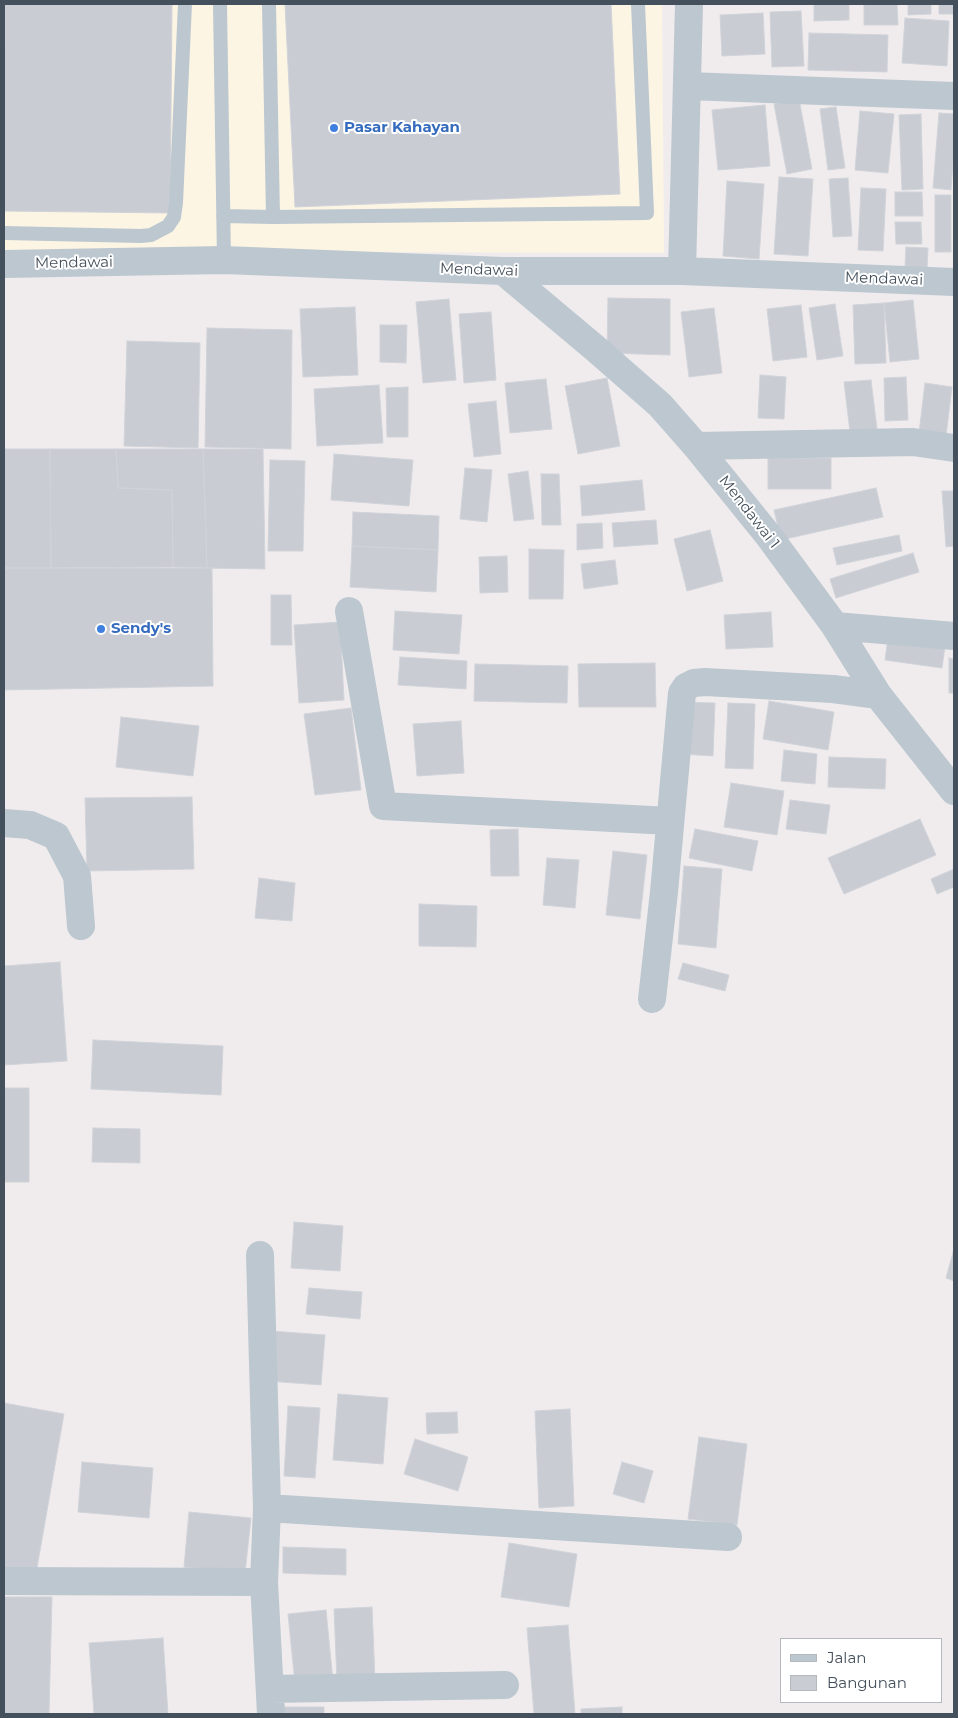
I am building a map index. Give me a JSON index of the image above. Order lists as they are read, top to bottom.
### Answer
{
  "streets": {
    "street": ["Mendawai", "Mendawai 1"]
  },
  "crossings": [
    ["Mendawai", "Mendawai 1"]
  ],
  "places": ["Pasar Kahayan", "Sendy's"],
  "legend": ["Jalan", "Bangunan"]
}
